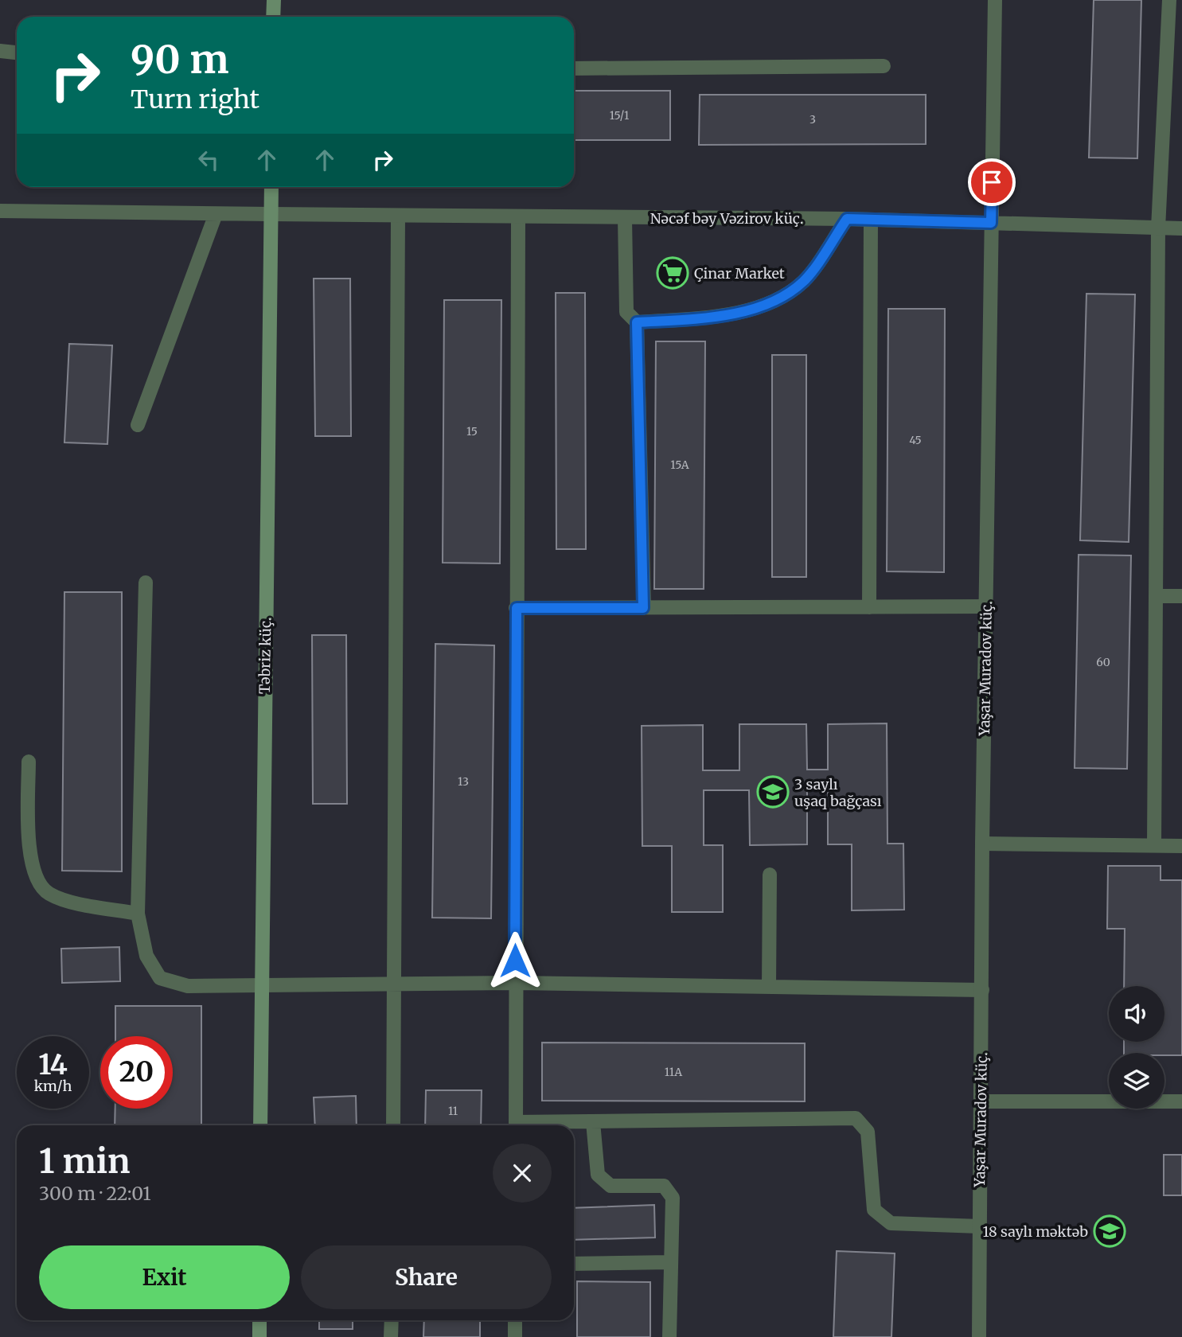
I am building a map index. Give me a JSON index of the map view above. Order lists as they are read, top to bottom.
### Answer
{
  "streets": {
    "main road": ["Təbriz küç."],
    "street": ["Nəcəf bəy Vəzirov küç.", "Yaşar Muradov küç."]
  },
  "crossings": [
    ["Nəcəf bəy Vəzirov küç.", "Təbriz küç."],
    ["Nəcəf bəy Vəzirov küç.", "Yaşar Muradov küç."]
  ],
  "places": {
    "supermarket": ["Çinar Market"],
    "school or university": ["3 saylı uşaq bağçası", "18 saylı məktəb"]
  },
  "house_numbers": [
    "15/1",
    "3",
    "15",
    "45",
    "15A",
    "60",
    "13",
    "11A",
    "11"
  ],
  "page": {
    "turn": ["90 m", "Turn right"],
    "speed": "14 km/h",
    "limit": "20",
    "heading": ["1 min", "300 m · 22:01"],
    "buttons": ["Exit", "Share"]
  }
}
